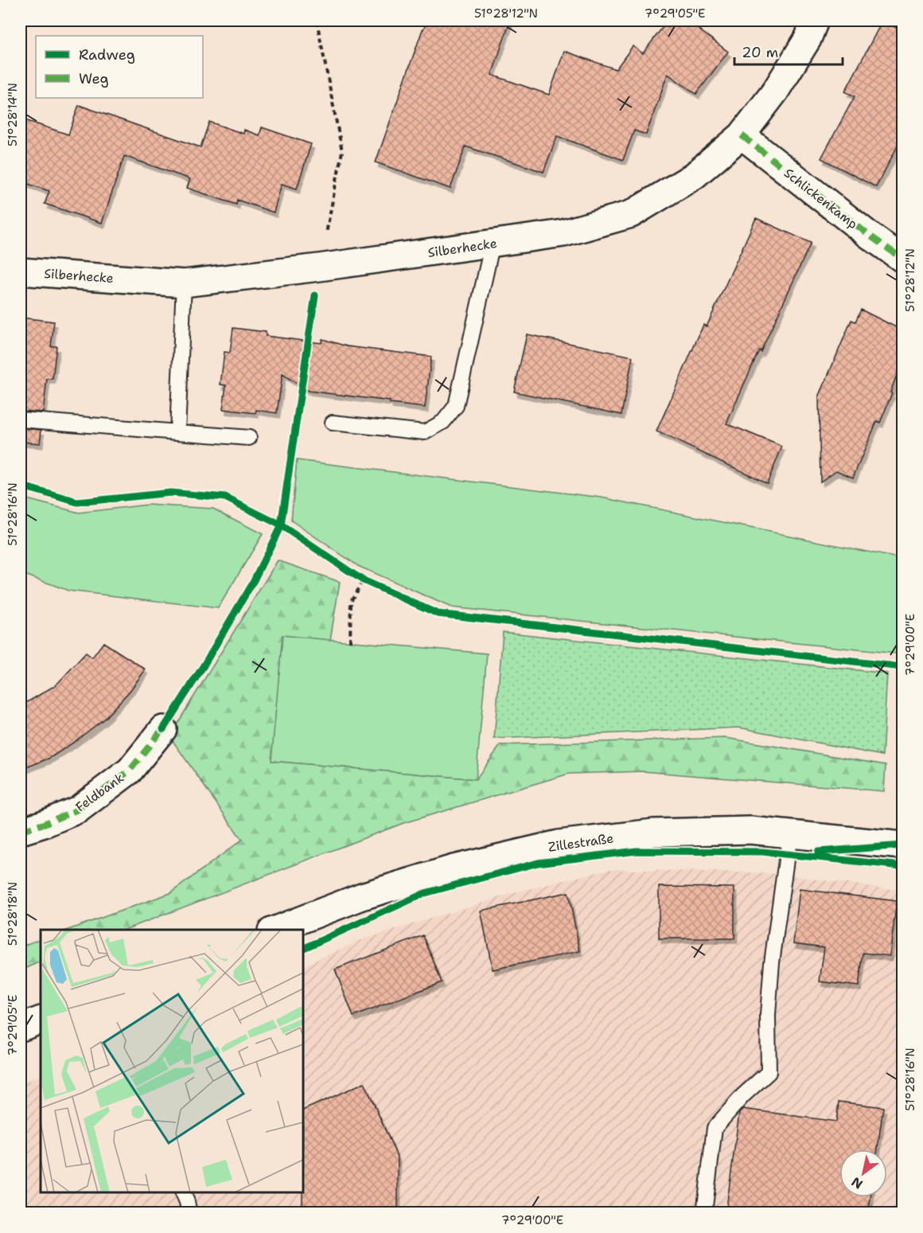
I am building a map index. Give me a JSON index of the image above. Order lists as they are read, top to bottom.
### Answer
{
  "streets": {
    "street": [
      "Schlickenkamp",
      "Silberhecke",
      "Feldbank",
      "Zillestraße"
    ]
  },
  "crossings": [
    ["Schlickenkamp", "Silberhecke"]
  ],
  "legend": ["Radweg", "Weg"],
  "scale_bar": "20 m",
  "north": "bottom left",
  "coordinates": [
    "51°28'12\"N",
    "7°29'05\"E",
    "51°28'14\"N",
    "51°28'16\"N",
    "7°29'00\"E",
    "51°28'18\"N"
  ]
}
